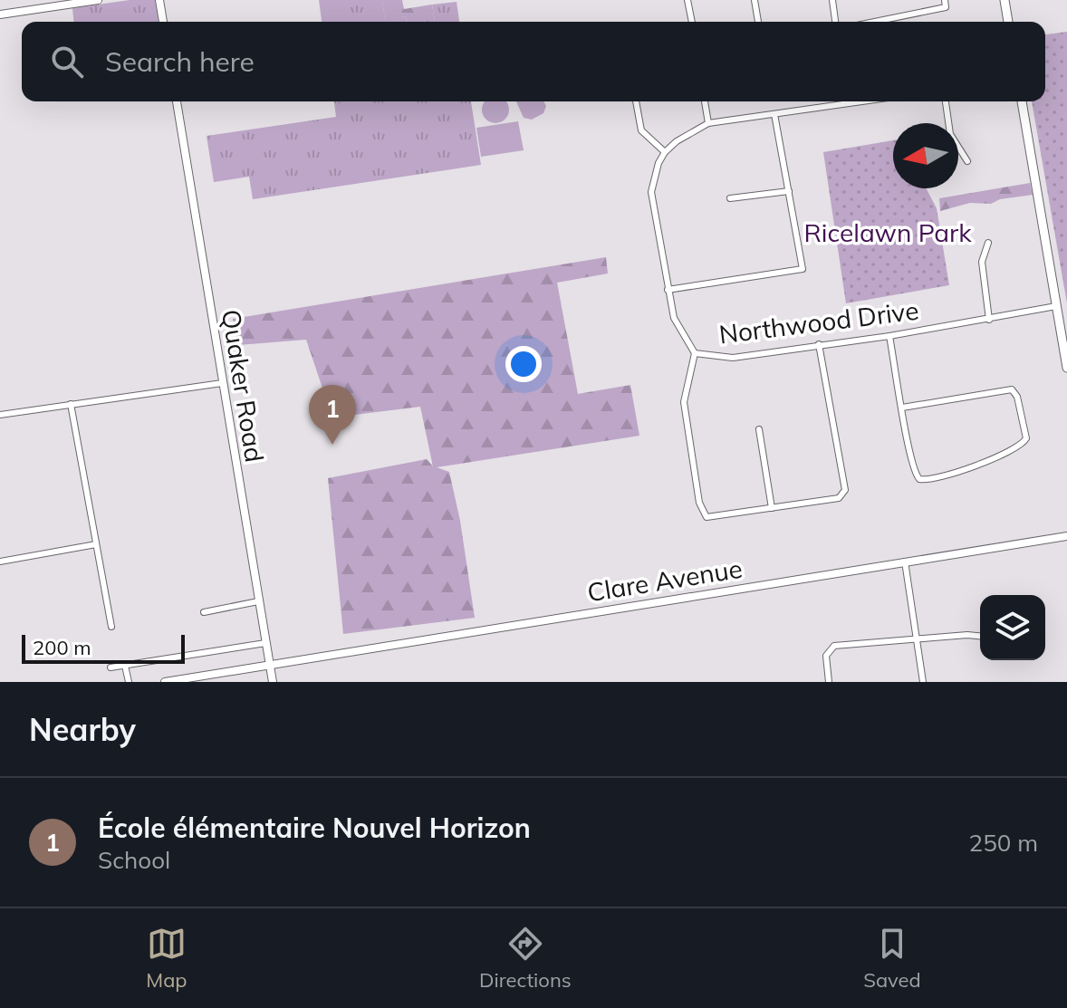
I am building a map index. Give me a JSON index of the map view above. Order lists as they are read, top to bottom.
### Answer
{
  "streets": {
    "street": ["Northwood Drive", "Quaker Road", "Clare Avenue"]
  },
  "crossings": [
    ["Quaker Road", "Clare Avenue"]
  ],
  "parks": ["Ricelawn Park"],
  "scale_bar": "200 m",
  "north": "left",
  "page": {
    "search": "Search here",
    "pins": "1",
    "scale": "200 m",
    "heading": "Nearby",
    "list": [
      {
        "mark": "1",
        "name": "École élémentaire Nouvel Horizon",
        "note": "School",
        "value": "250 m"
      }
    ],
    "nav": ["Map", "Directions", "Saved"]
  }
}
